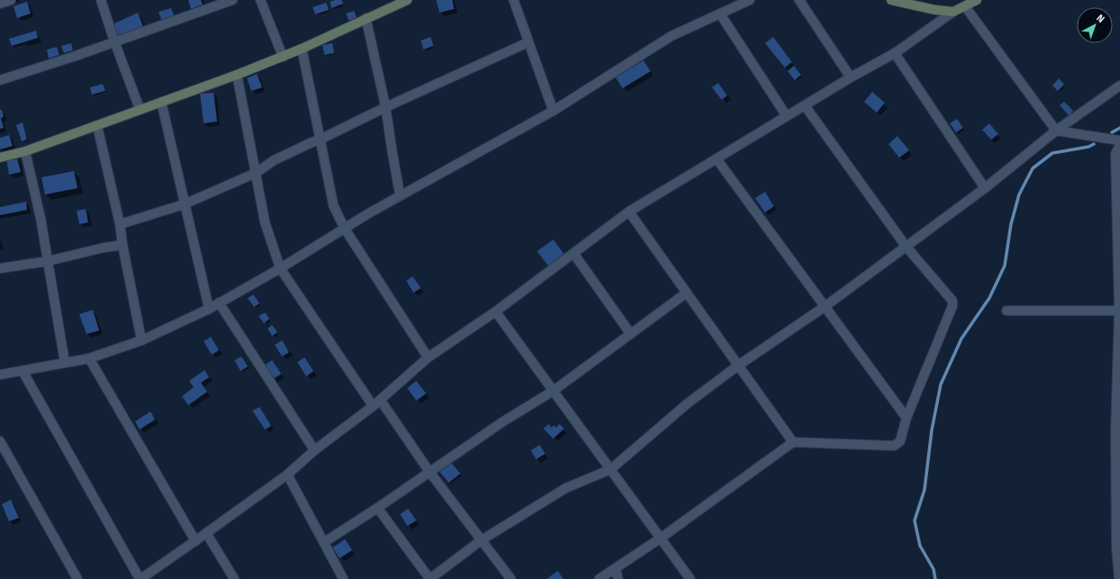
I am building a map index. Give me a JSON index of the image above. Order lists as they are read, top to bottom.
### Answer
{
  "north": "top right"
}
